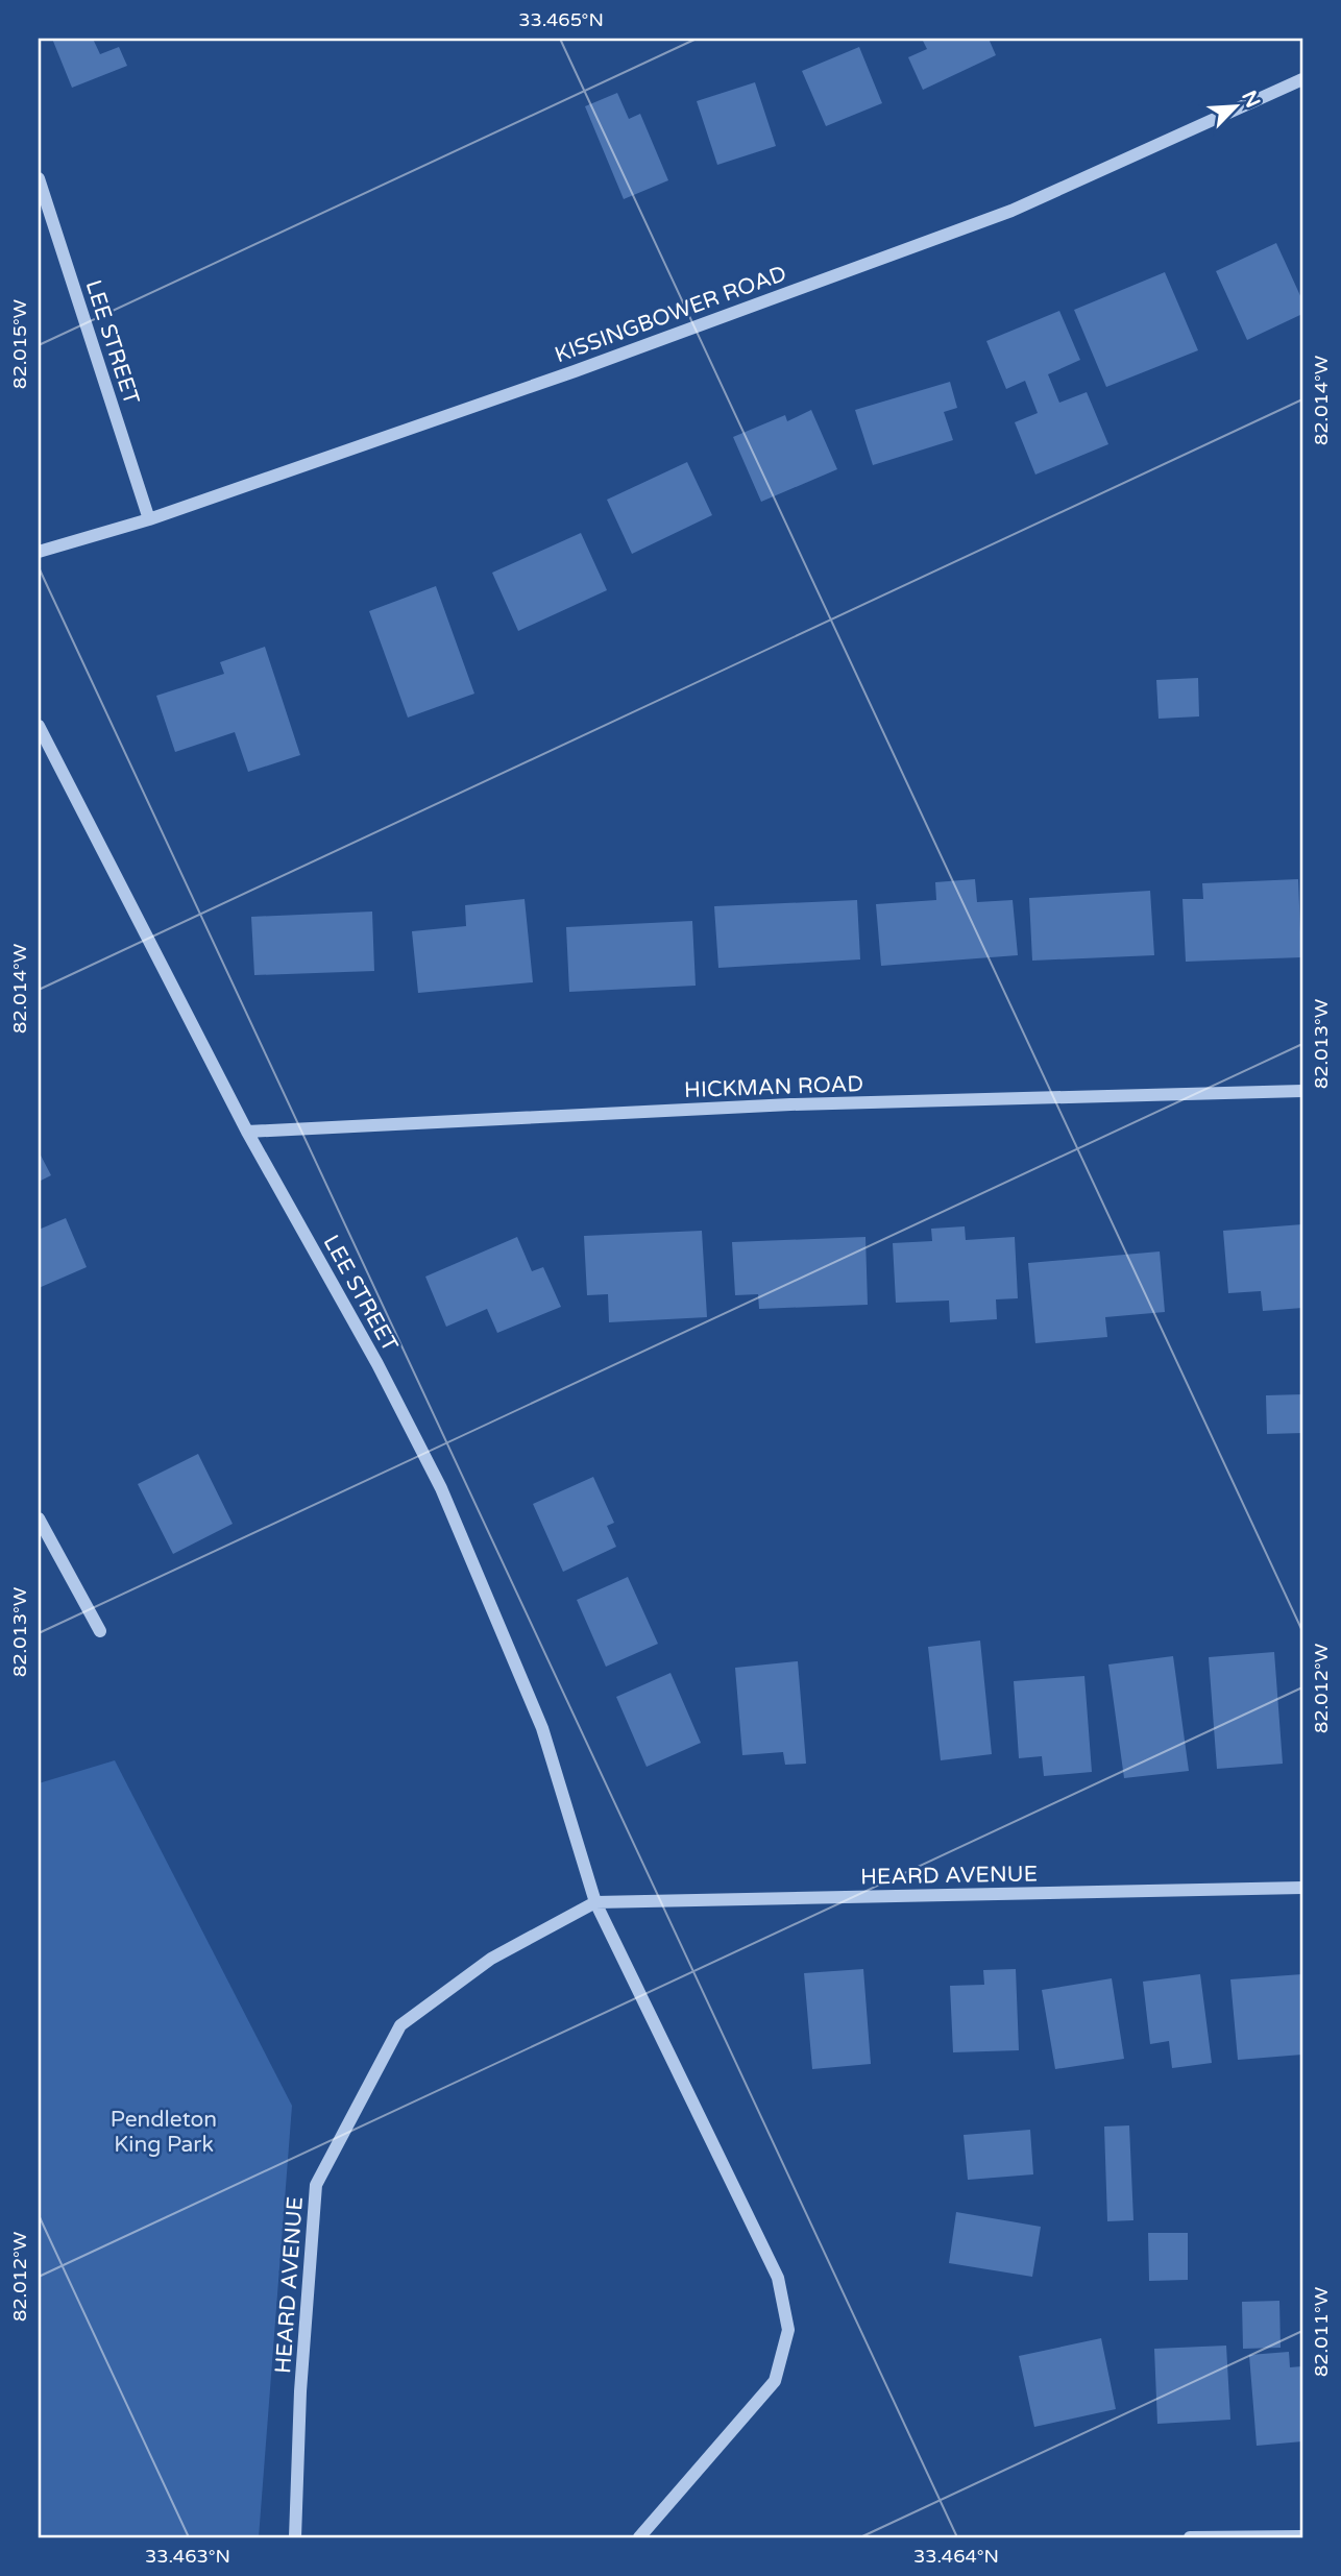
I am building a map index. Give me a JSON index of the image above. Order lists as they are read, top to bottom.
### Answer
{
  "streets": {
    "street": [
      "KISSINGBOWER ROAD",
      "LEE STREET",
      "HICKMAN ROAD",
      "HEARD AVENUE"
    ]
  },
  "crossings": [
    ["KISSINGBOWER ROAD", "LEE STREET"],
    ["LEE STREET", "HICKMAN ROAD"],
    ["LEE STREET", "HEARD AVENUE"]
  ],
  "parks": ["Pendleton King Park"],
  "north": "top right",
  "coordinates": [
    "33.465°N",
    "82.015°W",
    "82.014°W",
    "82.013°W",
    "82.012°W",
    "82.011°W",
    "33.463°N",
    "33.464°N"
  ]
}
